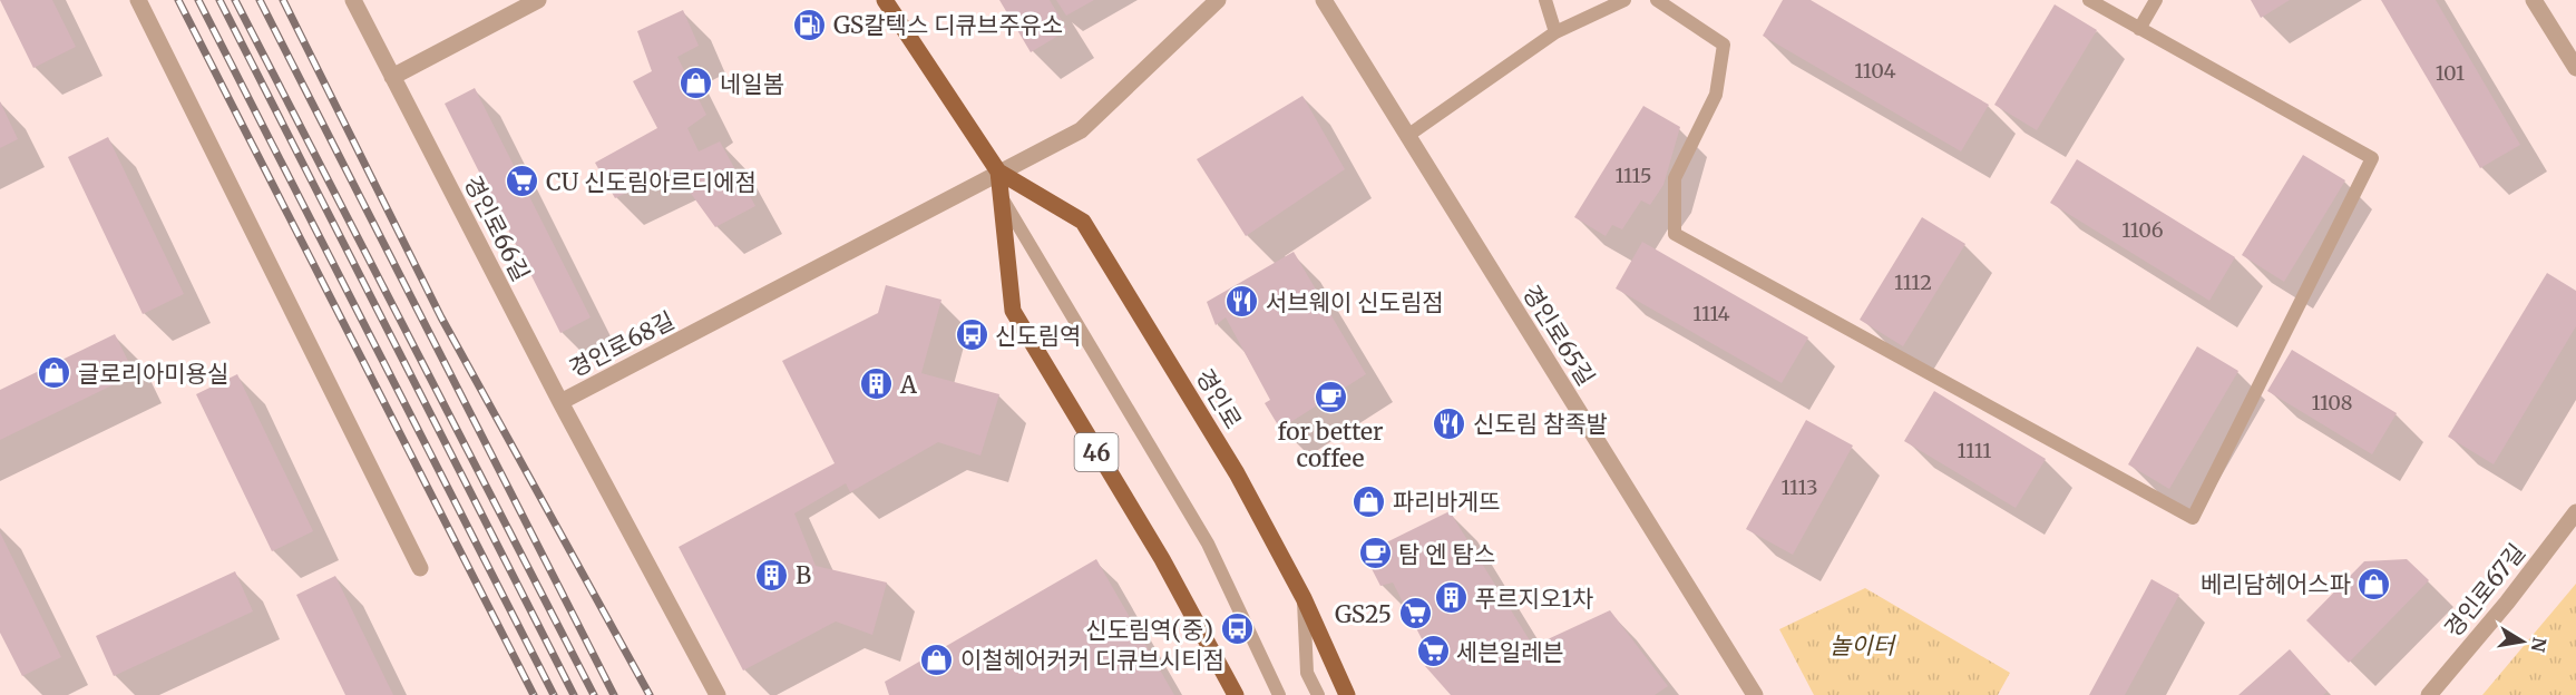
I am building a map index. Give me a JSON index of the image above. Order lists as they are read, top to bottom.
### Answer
{
  "streets": {
    "main road": ["경인로", "46"],
    "street": [
      "경인로66길",
      "경인로65길",
      "경인로68길",
      "경인로67길"
    ]
  },
  "crossings": [
    ["경인로66길", "경인로68길"],
    ["경인로68길", "경인로"]
  ],
  "parks": ["놀이터"],
  "places": {
    "fuel station": ["GS칼텍스 디큐브주유소"],
    "shop": [
      "네일봄",
      "글로리아미용실",
      "파리바게뜨",
      "베리담헤어스파",
      "이철헤어커커 디큐브시티점"
    ],
    "supermarket": ["CU 신도림아르디에점", "GS25", "세븐일레븐"],
    "restaurant": ["서브웨이 신도림점", "신도림 참족발"],
    "bus stop": ["신도림역", "신도림역(중)"],
    "building": ["A", "B", "푸르지오1차"],
    "cafe": ["for better coffee", "탐 엔 탐스"]
  },
  "house_numbers": [
    "1104",
    "101",
    "1115",
    "1106",
    "1112",
    "1114",
    "1108",
    "1111",
    "1113"
  ],
  "north": "right"
}
